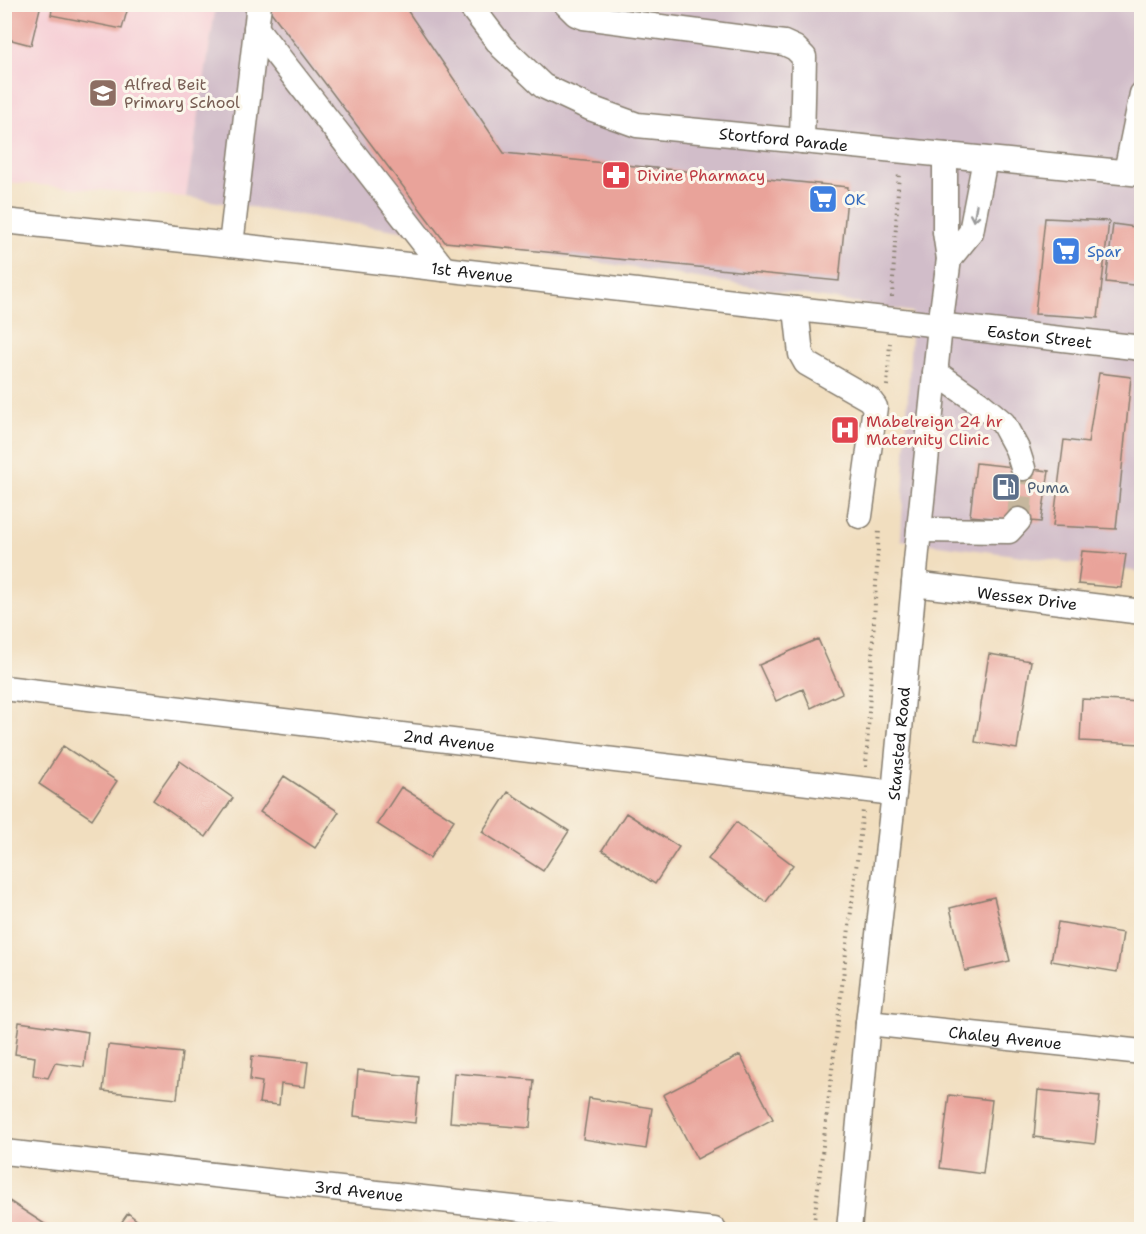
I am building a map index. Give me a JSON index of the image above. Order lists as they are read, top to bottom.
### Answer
{
  "streets": {
    "street": [
      "Stortford Parade",
      "1st Avenue",
      "Easton Street",
      "Wessex Drive",
      "2nd Avenue",
      "Stansted Road",
      "Chaley Avenue",
      "3rd Avenue"
    ]
  },
  "crossings": [
    ["Stortford Parade", "Stansted Road"],
    ["1st Avenue", "Easton Street"],
    ["1st Avenue", "Stansted Road"],
    ["Easton Street", "Stansted Road"],
    ["Wessex Drive", "Stansted Road"],
    ["2nd Avenue", "Stansted Road"],
    ["Stansted Road", "Chaley Avenue"]
  ],
  "places": {
    "school or university": ["Alfred Beit Primary School"],
    "pharmacy": ["Divine Pharmacy"],
    "supermarket": ["OK", "Spar"],
    "hospital": ["Mabelreign 24 hr Maternity Clinic"],
    "fuel station": ["Puma"]
  }
}
